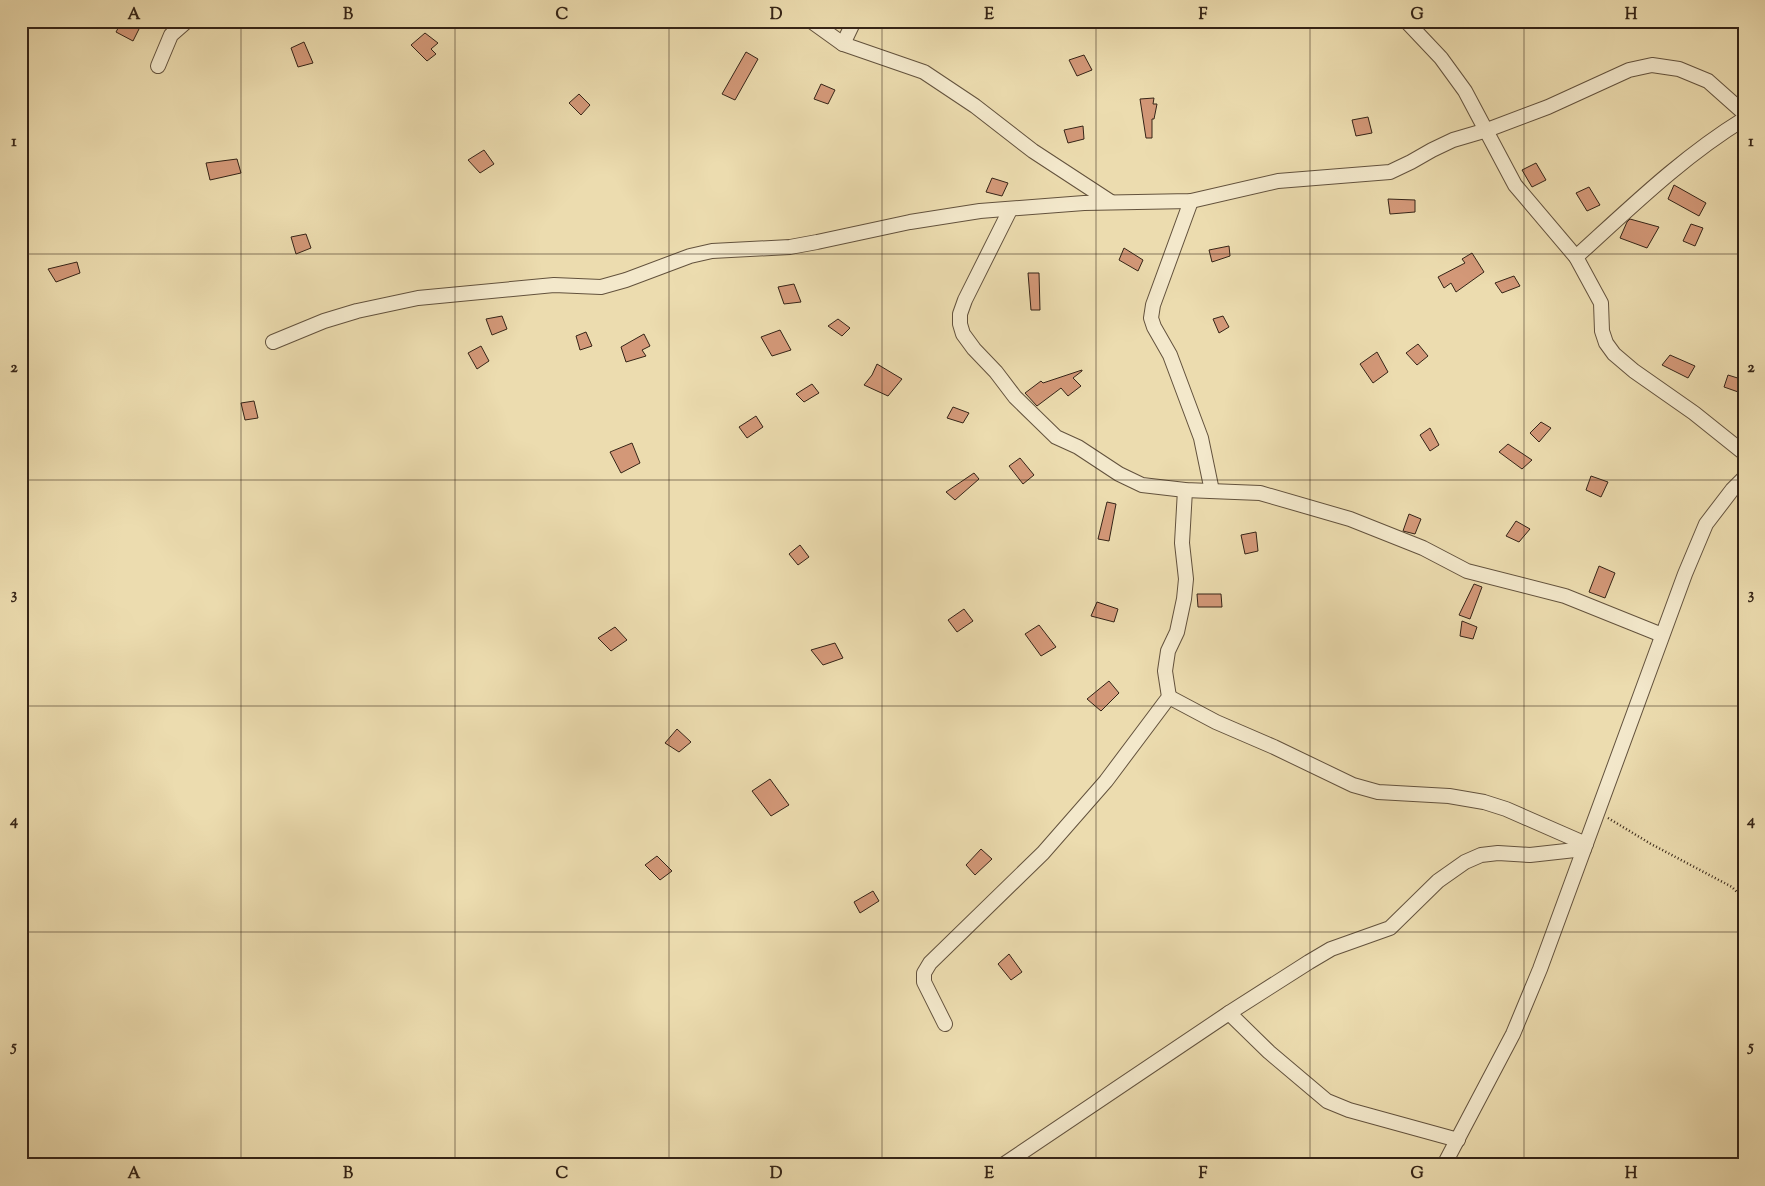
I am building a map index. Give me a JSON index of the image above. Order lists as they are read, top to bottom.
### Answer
{
  "grid": {
    "columns": [
      "A",
      "B",
      "C",
      "D",
      "E",
      "F",
      "G",
      "H"
    ],
    "rows": [
      "1",
      "2",
      "3",
      "4",
      "5"
    ]
  }
}
